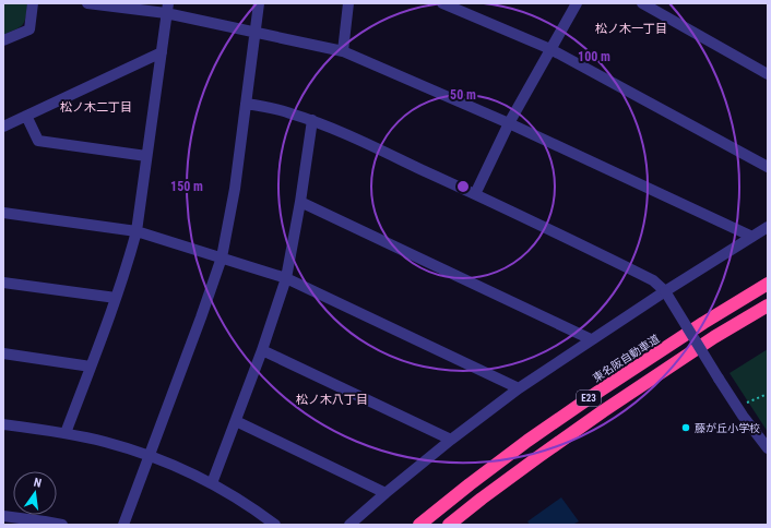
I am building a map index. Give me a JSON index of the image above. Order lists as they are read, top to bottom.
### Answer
{
  "streets": {
    "highway": ["東名阪自動車道", "E23"]
  },
  "districts": ["松ノ木一丁目", "松ノ木二丁目", "松ノ木八丁目"],
  "places": ["藤が丘小学校"],
  "north": "top",
  "rings": ["100 m", "50 m", "150 m"]
}
